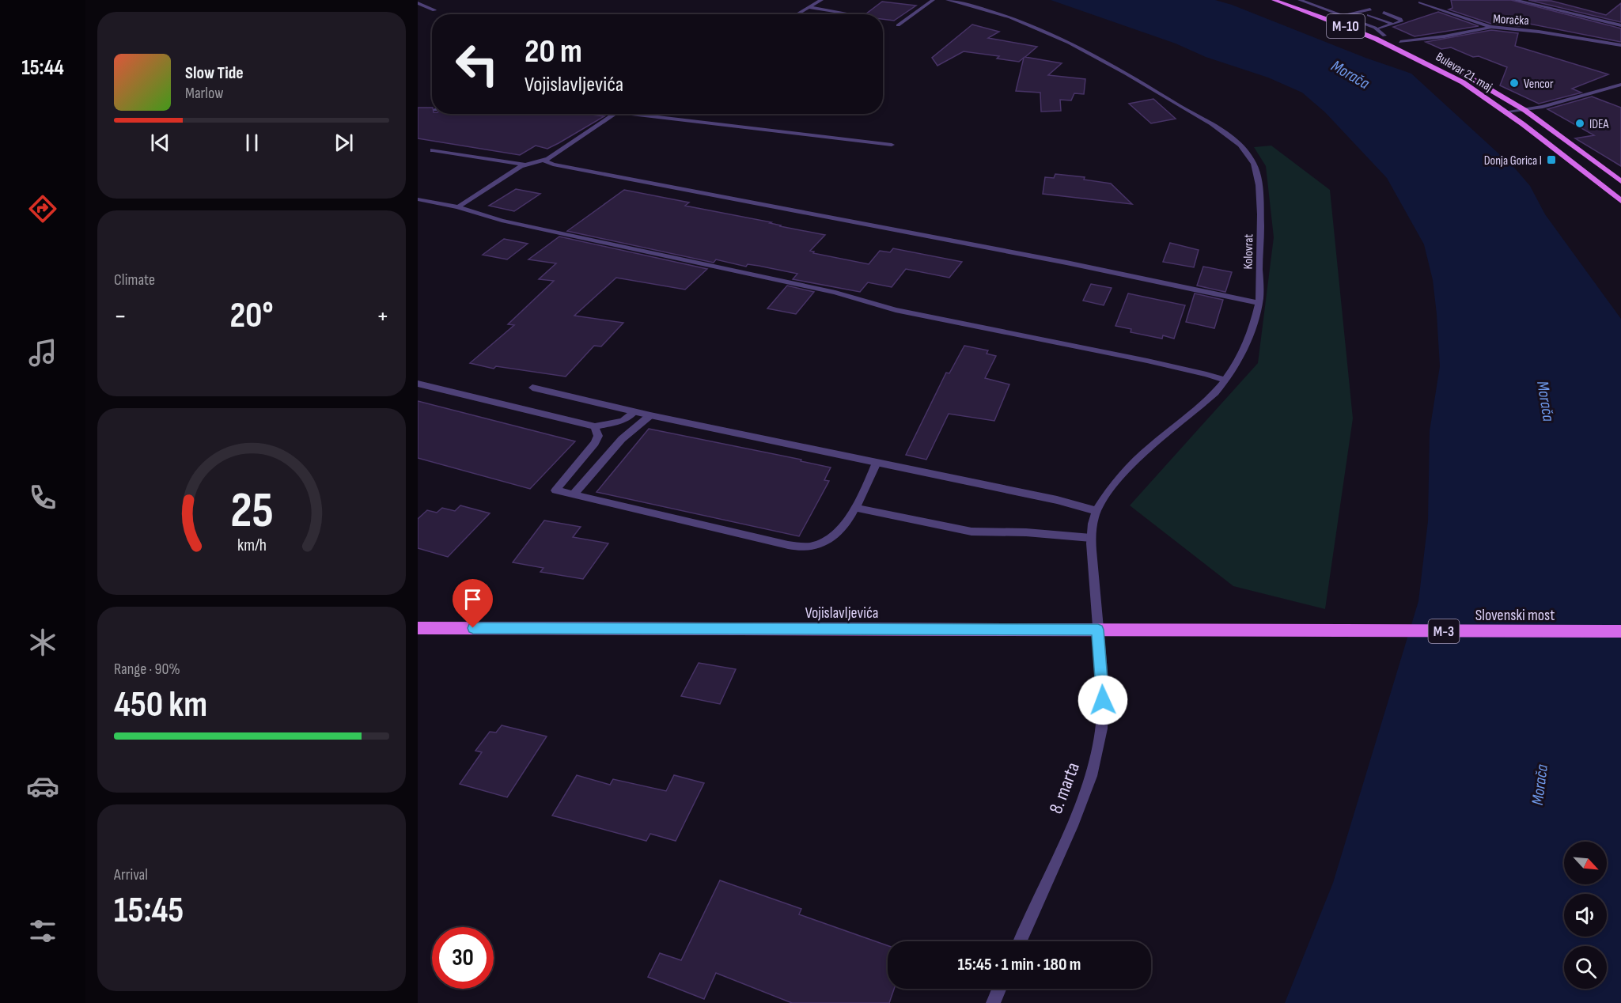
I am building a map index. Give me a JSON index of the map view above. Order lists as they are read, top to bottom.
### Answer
{
  "streets": {
    "main road": [
      "M-10",
      "Bulevar 21. maj",
      "Vojislavljevića",
      "Slovenski most",
      "M-3"
    ],
    "street": ["Moračka", "Kolovrat", "8. marta"]
  },
  "crossings": [
    ["Moračka", "M-10"],
    ["Kolovrat", "Vojislavljevića"],
    ["Kolovrat", "8. marta"],
    ["Vojislavljevića", "Slovenski most"],
    ["Vojislavljevića", "8. marta"]
  ],
  "water": ["Morača"],
  "places": {
    "other": ["Vencor", "IDEA"],
    "transit": ["Donja Gorica I"]
  },
  "north": "bottom right",
  "page": {
    "tabs": "15:44",
    "turn": ["20 m", "Vojislavljevića"],
    "song": ["Slow Tide", "Marlow"],
    "tile": [
      "Climate",
      ["Range · 90%", "450 km"],
      ["Arrival", "15:45"]
    ],
    "heat": ["−", "20°", "+"],
    "limit": "30",
    "trip": "15:45 · 1 min · 180 m",
    "gauge": ["25", "km/h"]
  }
}
